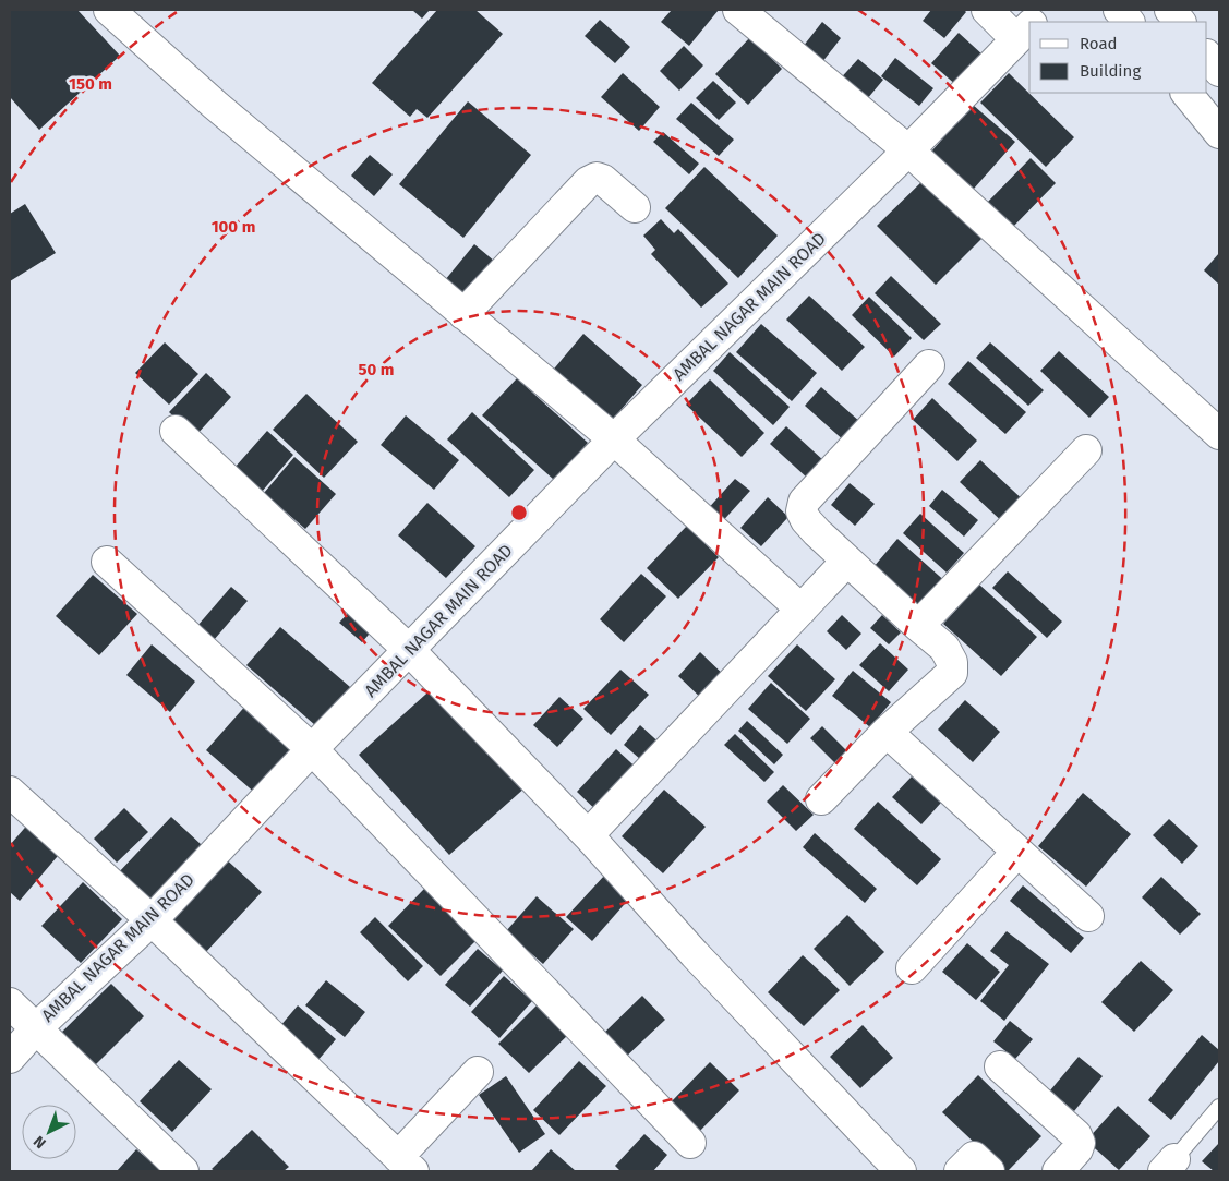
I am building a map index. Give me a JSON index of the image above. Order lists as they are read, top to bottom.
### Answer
{
  "streets": {
    "street": ["AMBAL NAGAR MAIN ROAD"]
  },
  "legend": ["Road", "Building"],
  "north": "bottom left",
  "rings": ["150 m", "100 m", "50 m"]
}
